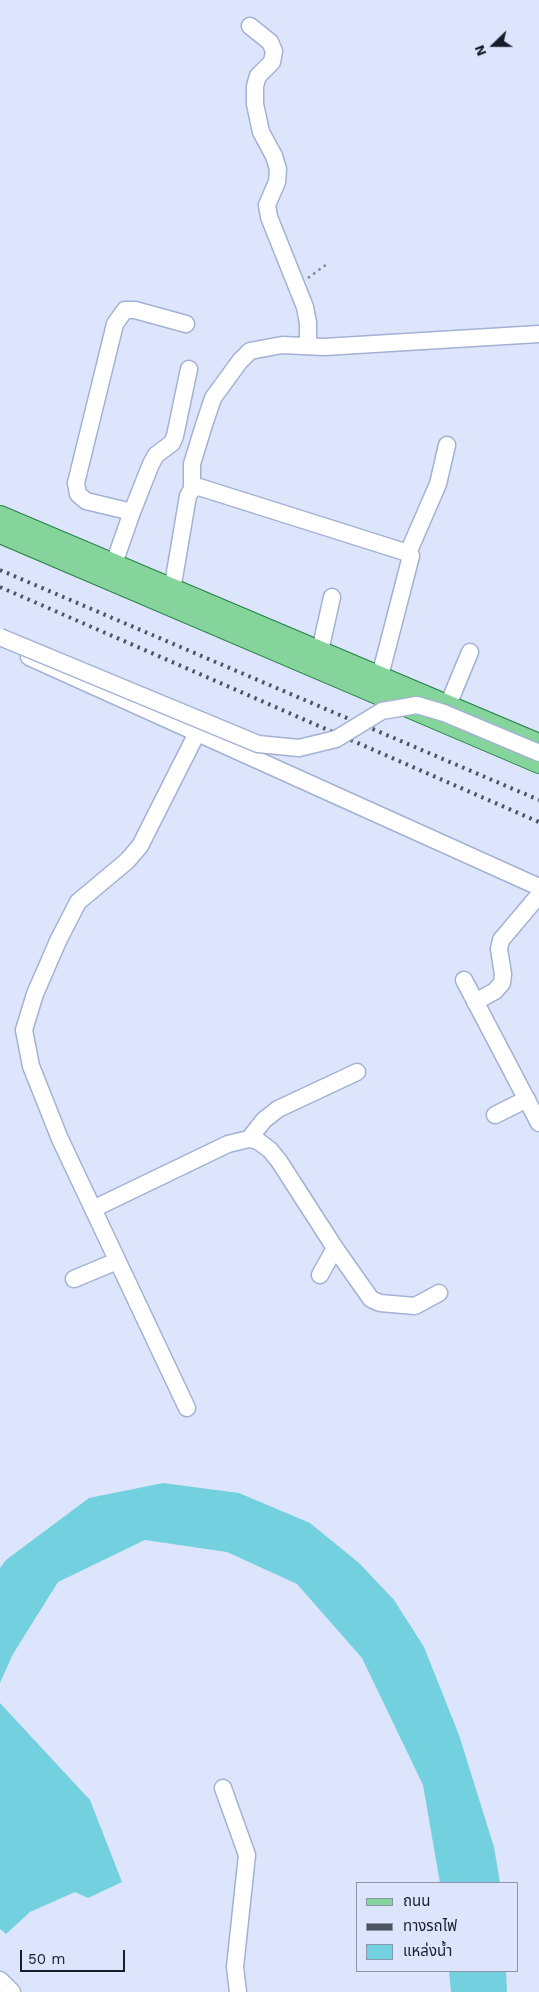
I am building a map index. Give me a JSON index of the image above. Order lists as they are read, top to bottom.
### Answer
{
  "legend": ["ถนน", "ทางรถไฟ", "แหล่งน้ำ"],
  "scale_bar": "50 m",
  "north": "left"
}
